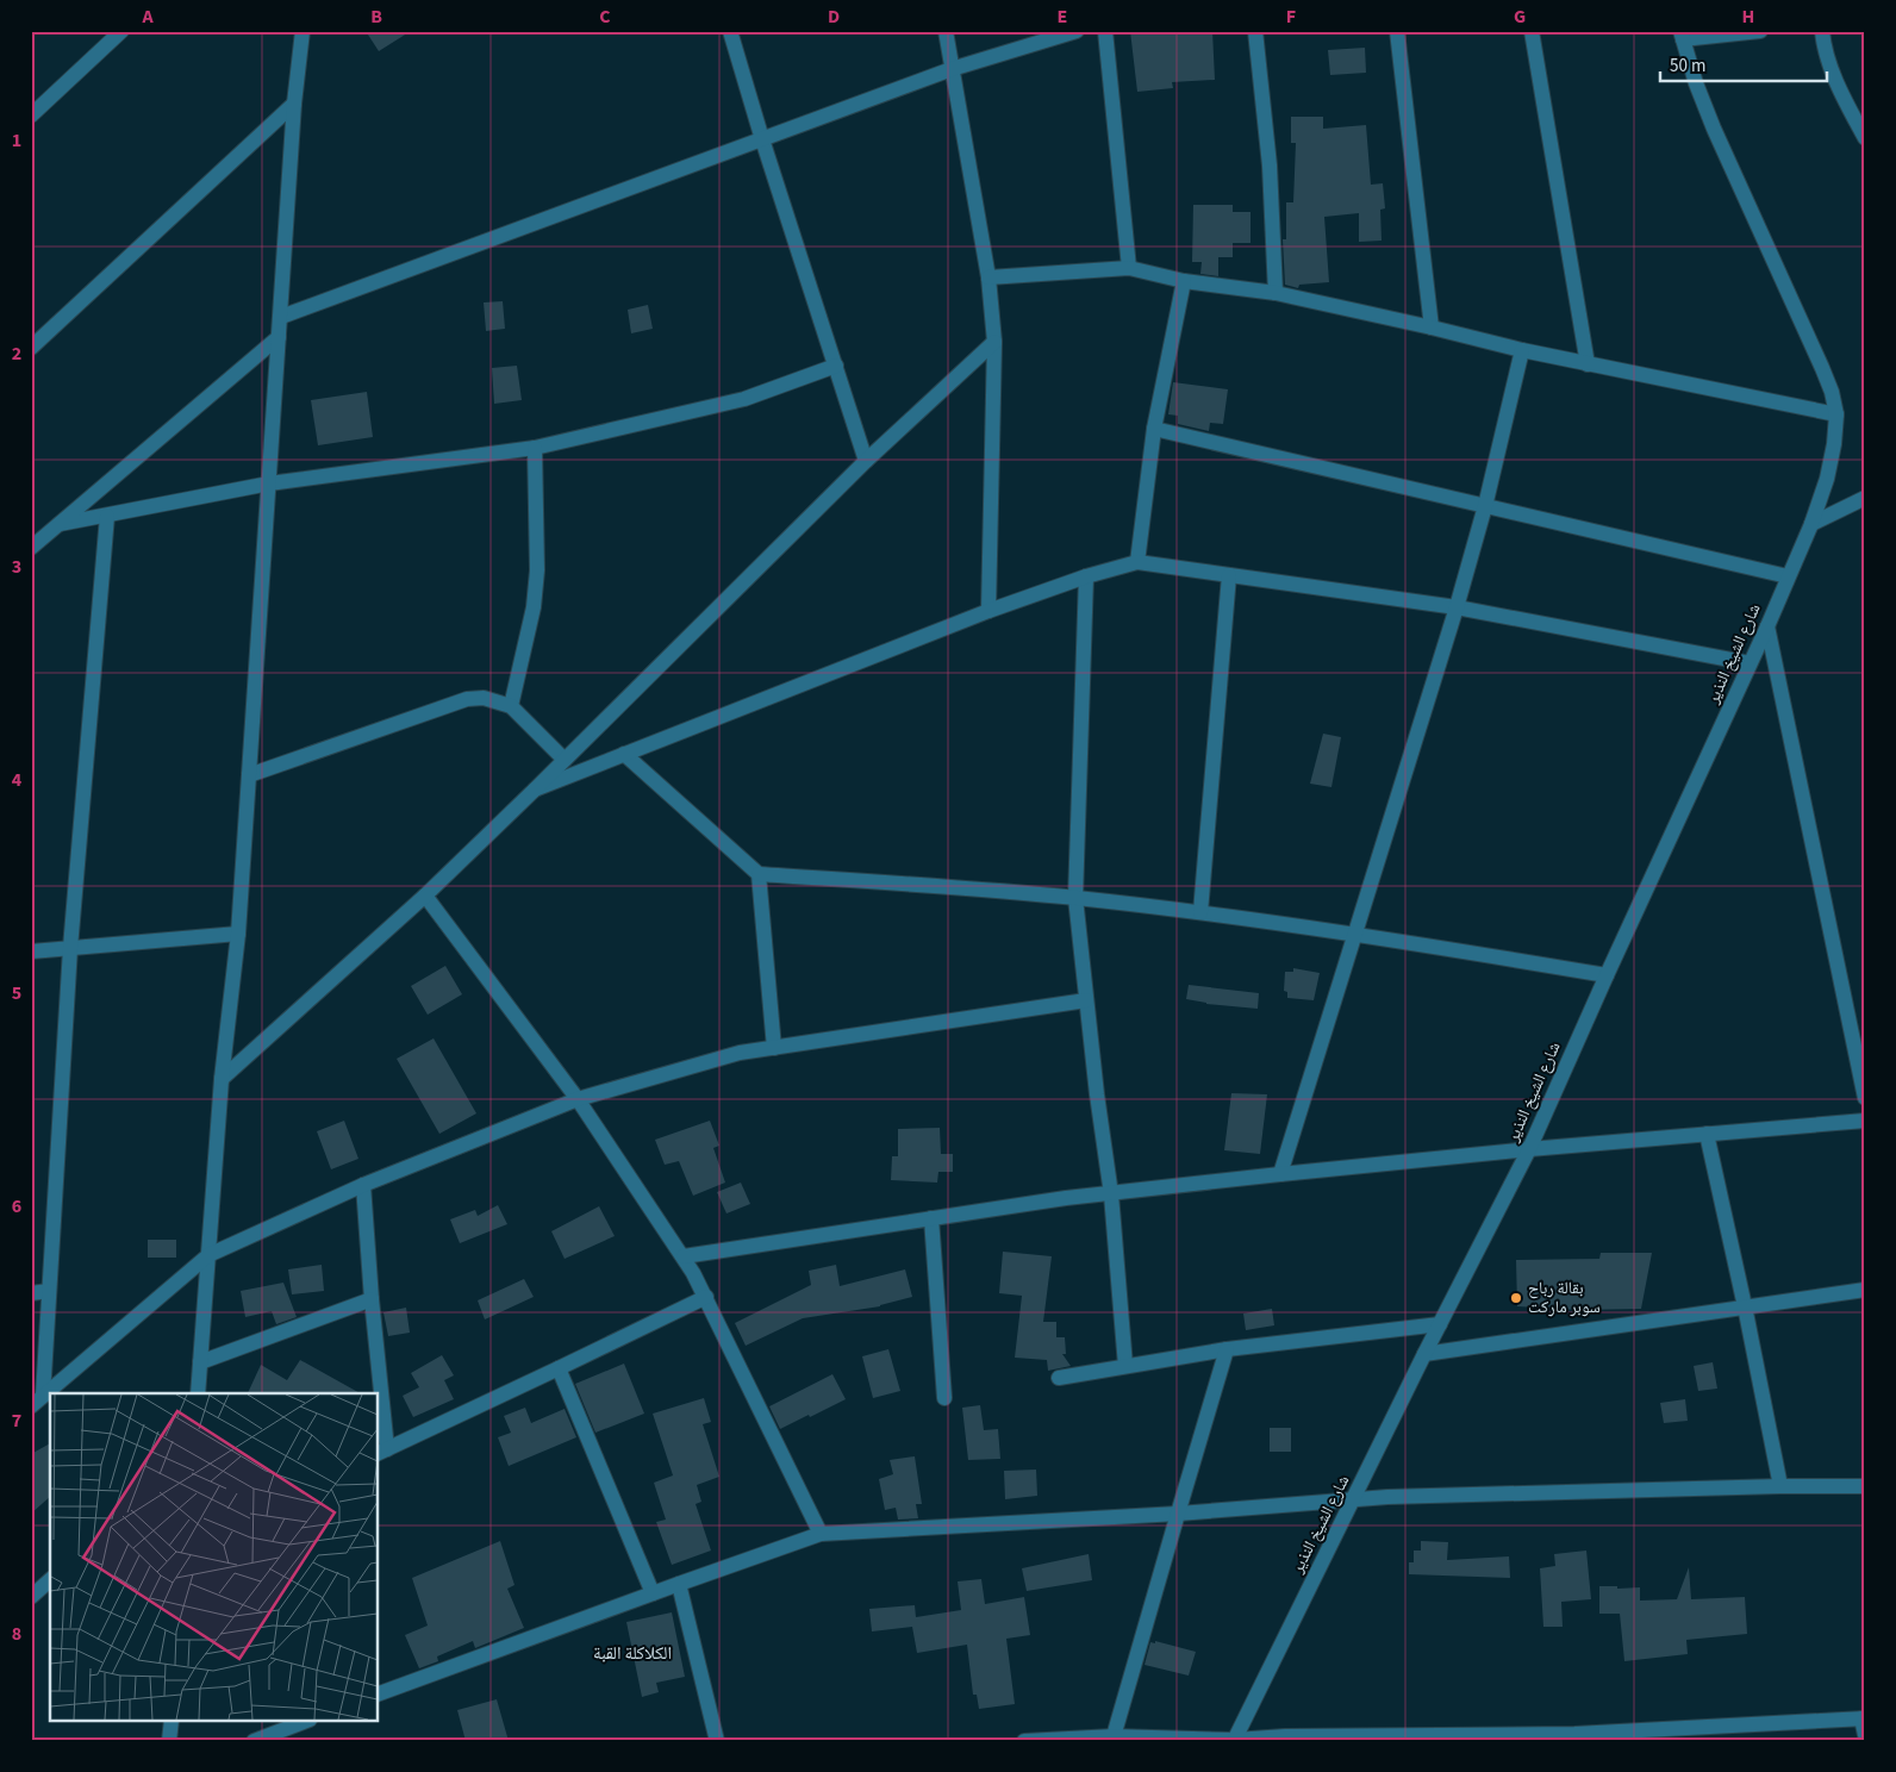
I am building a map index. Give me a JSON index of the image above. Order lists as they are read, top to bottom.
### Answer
{
  "streets": {
    "street": ["شارع الشيخ النذير"]
  },
  "districts": ["الكلاكلة القبة"],
  "places": ["بقالة رباح سوبر ماركت"],
  "scale_bar": "50 m",
  "grid": {
    "columns": [
      "A",
      "B",
      "C",
      "D",
      "E",
      "F",
      "G",
      "H"
    ],
    "rows": [
      "1",
      "2",
      "3",
      "4",
      "5",
      "6",
      "7",
      "8"
    ]
  }
}
